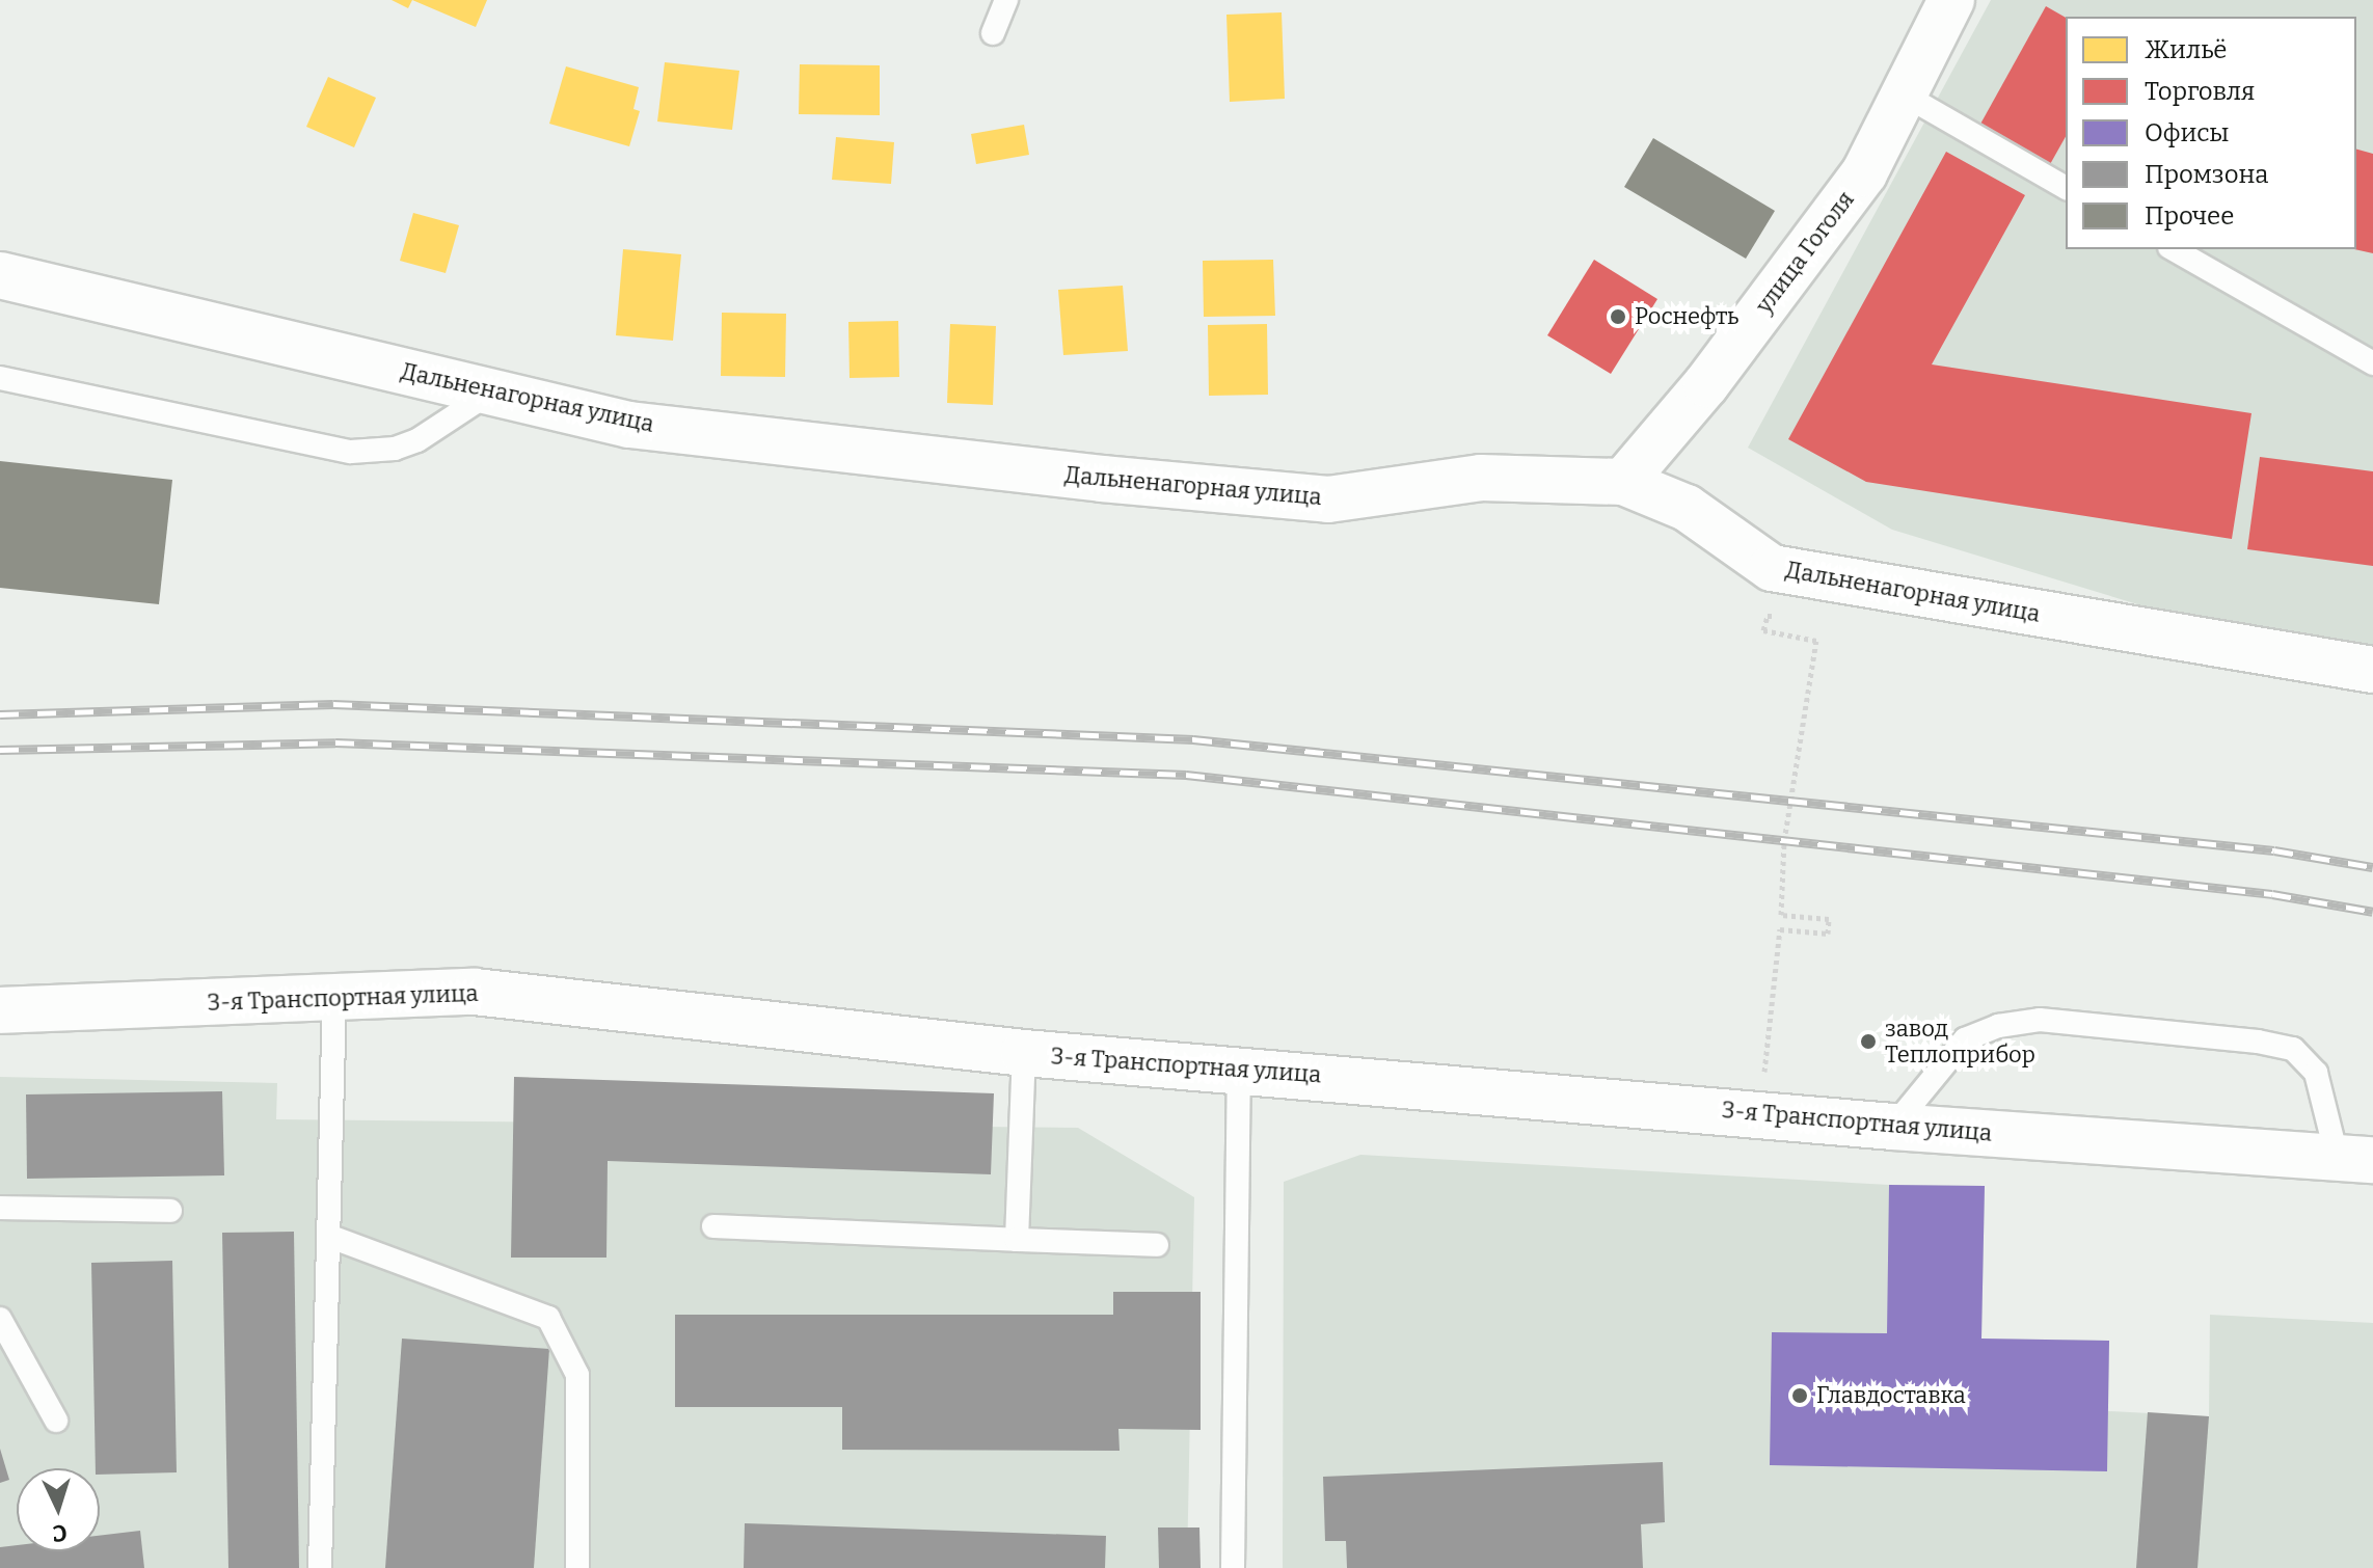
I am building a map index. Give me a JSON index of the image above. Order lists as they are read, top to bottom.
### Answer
{
  "streets": {
    "street": ["улица Гоголя", "Дальненагорная улица", "3-я Транспортная улица"]
  },
  "crossings": [
    ["улица Гоголя", "Дальненагорная улица"]
  ],
  "places": ["Роснефть", "завод Теплоприбор", "Главдоставка"],
  "legend": [
    "Жильё",
    "Торговля",
    "Офисы",
    "Промзона",
    "Прочее"
  ],
  "north": "bottom"
}
